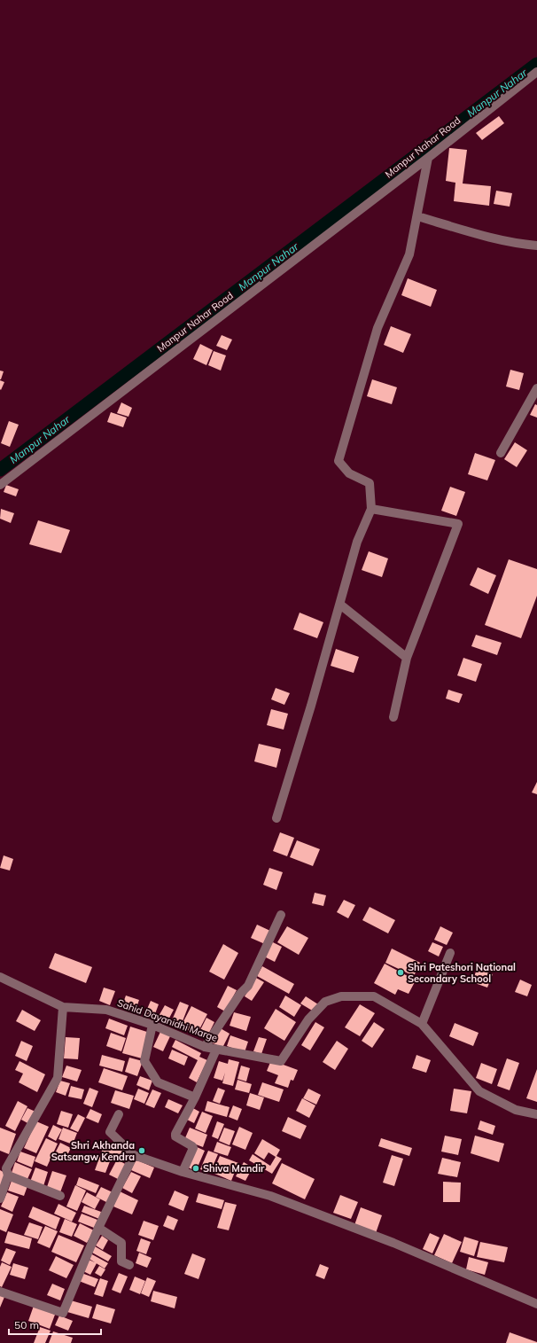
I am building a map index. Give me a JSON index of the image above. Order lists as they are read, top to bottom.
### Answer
{
  "streets": {
    "street": ["Manpur Nahar Road", "Sahid Dayanidhi Marge"]
  },
  "water": ["Manpur Nahar"],
  "places": ["Shri Pateshori National Secondary School", "Shri Akhanda Satsangw Kendra", "Shiva Mandir"],
  "scale_bar": "50 m"
}
